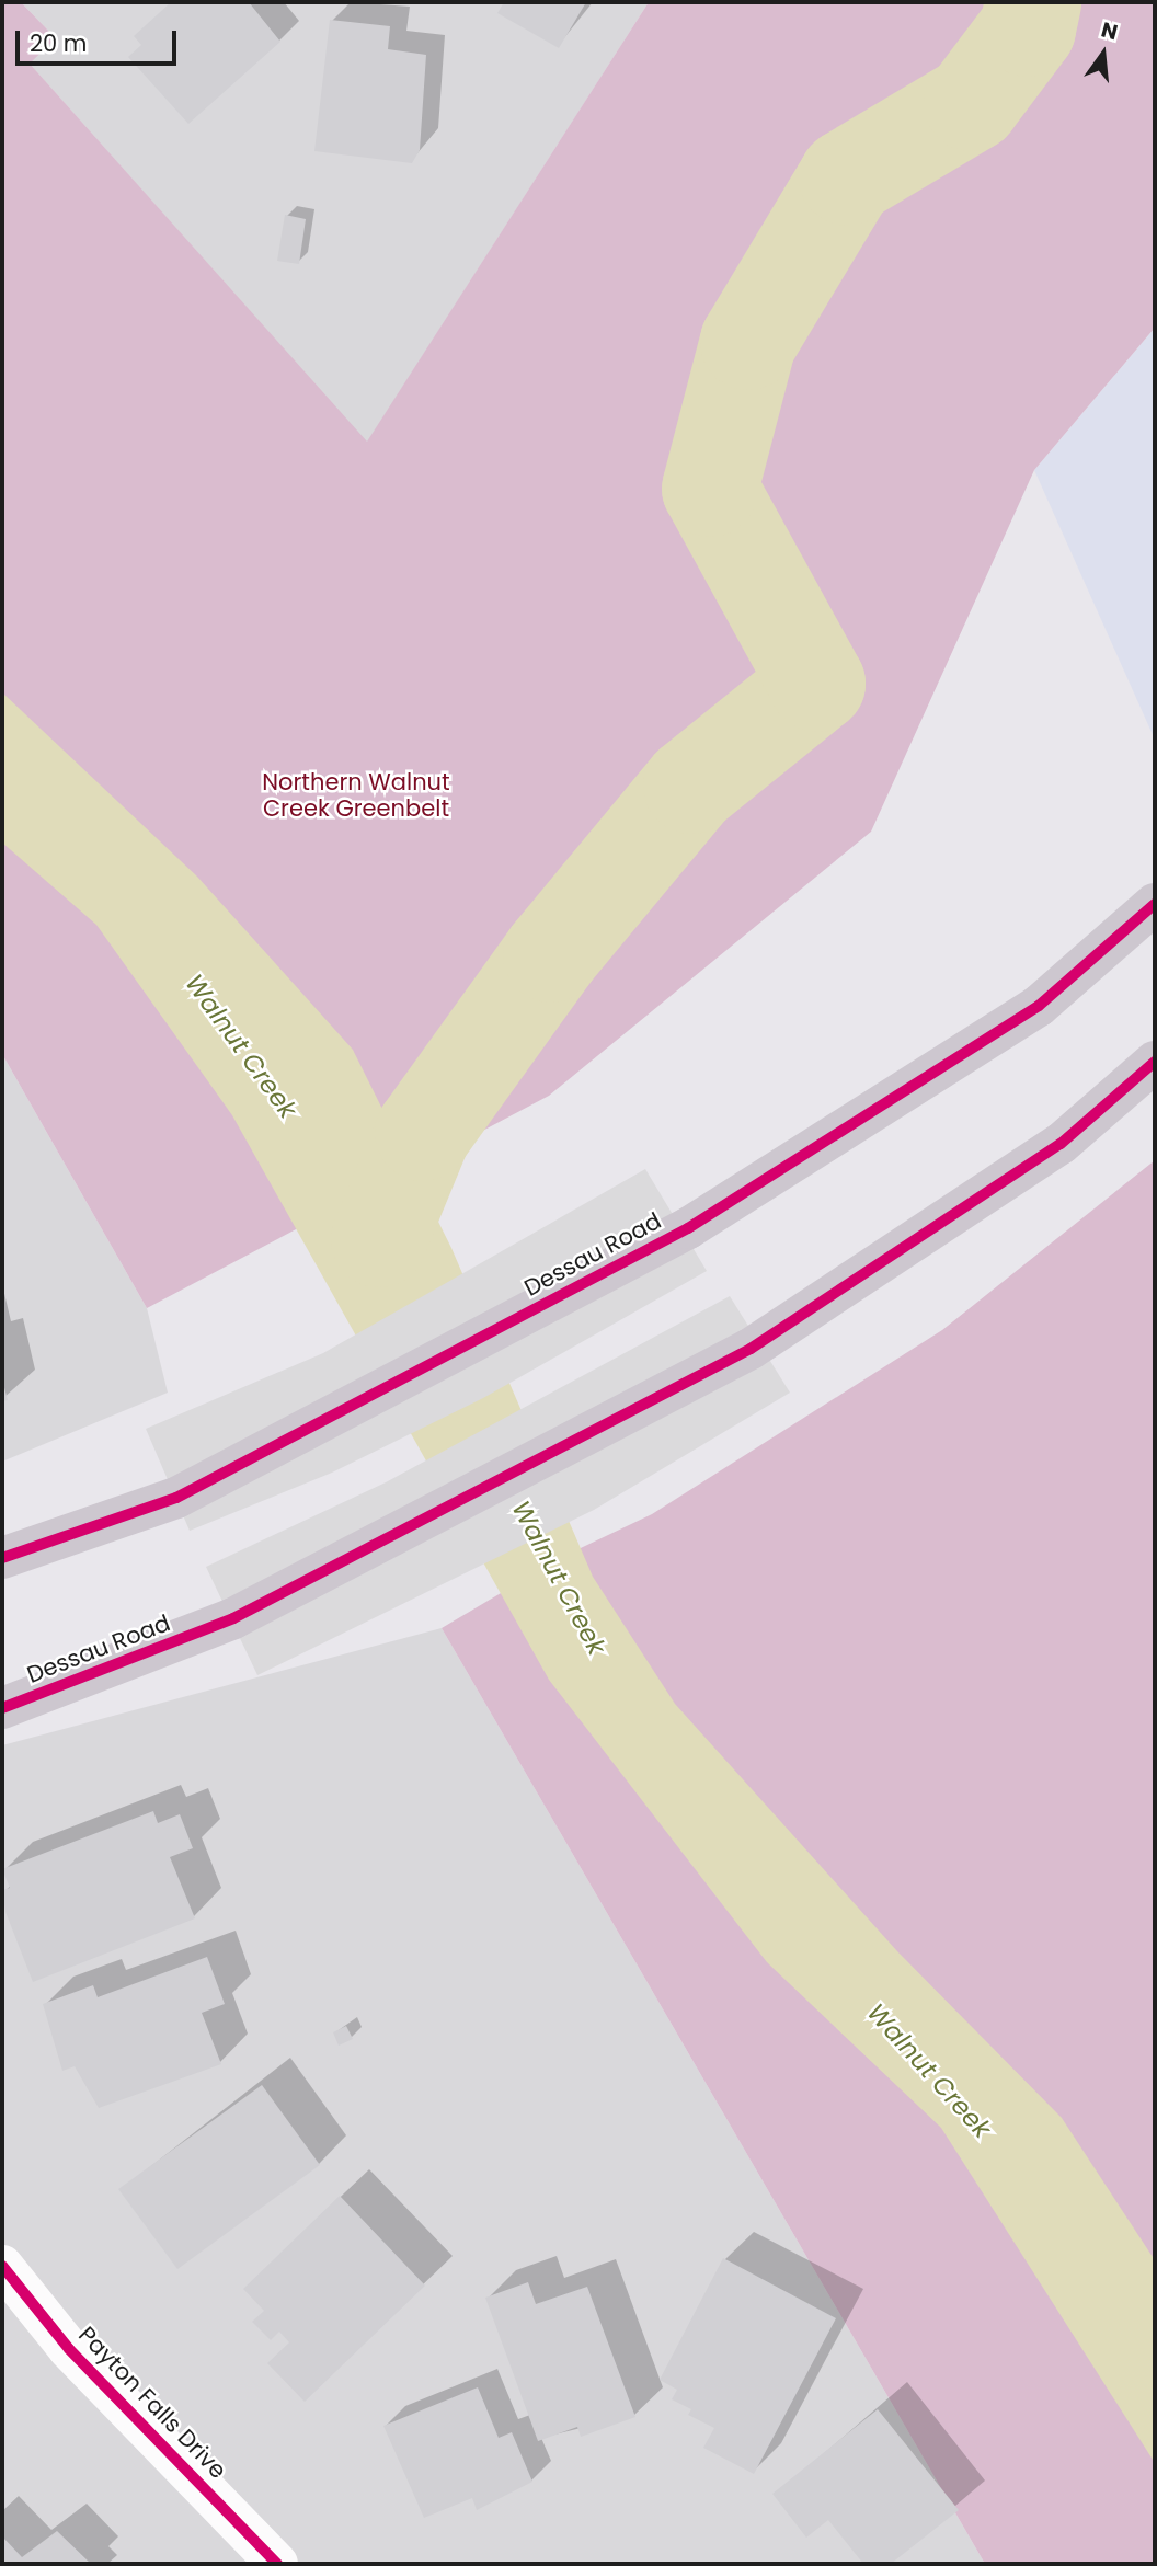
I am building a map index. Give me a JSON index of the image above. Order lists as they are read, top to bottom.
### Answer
{
  "streets": {
    "main road": ["Dessau Road"],
    "street": ["Payton Falls Drive"]
  },
  "water": ["Walnut Creek"],
  "parks": ["Northern Walnut Creek Greenbelt"],
  "scale_bar": "20 m",
  "north": "top"
}
